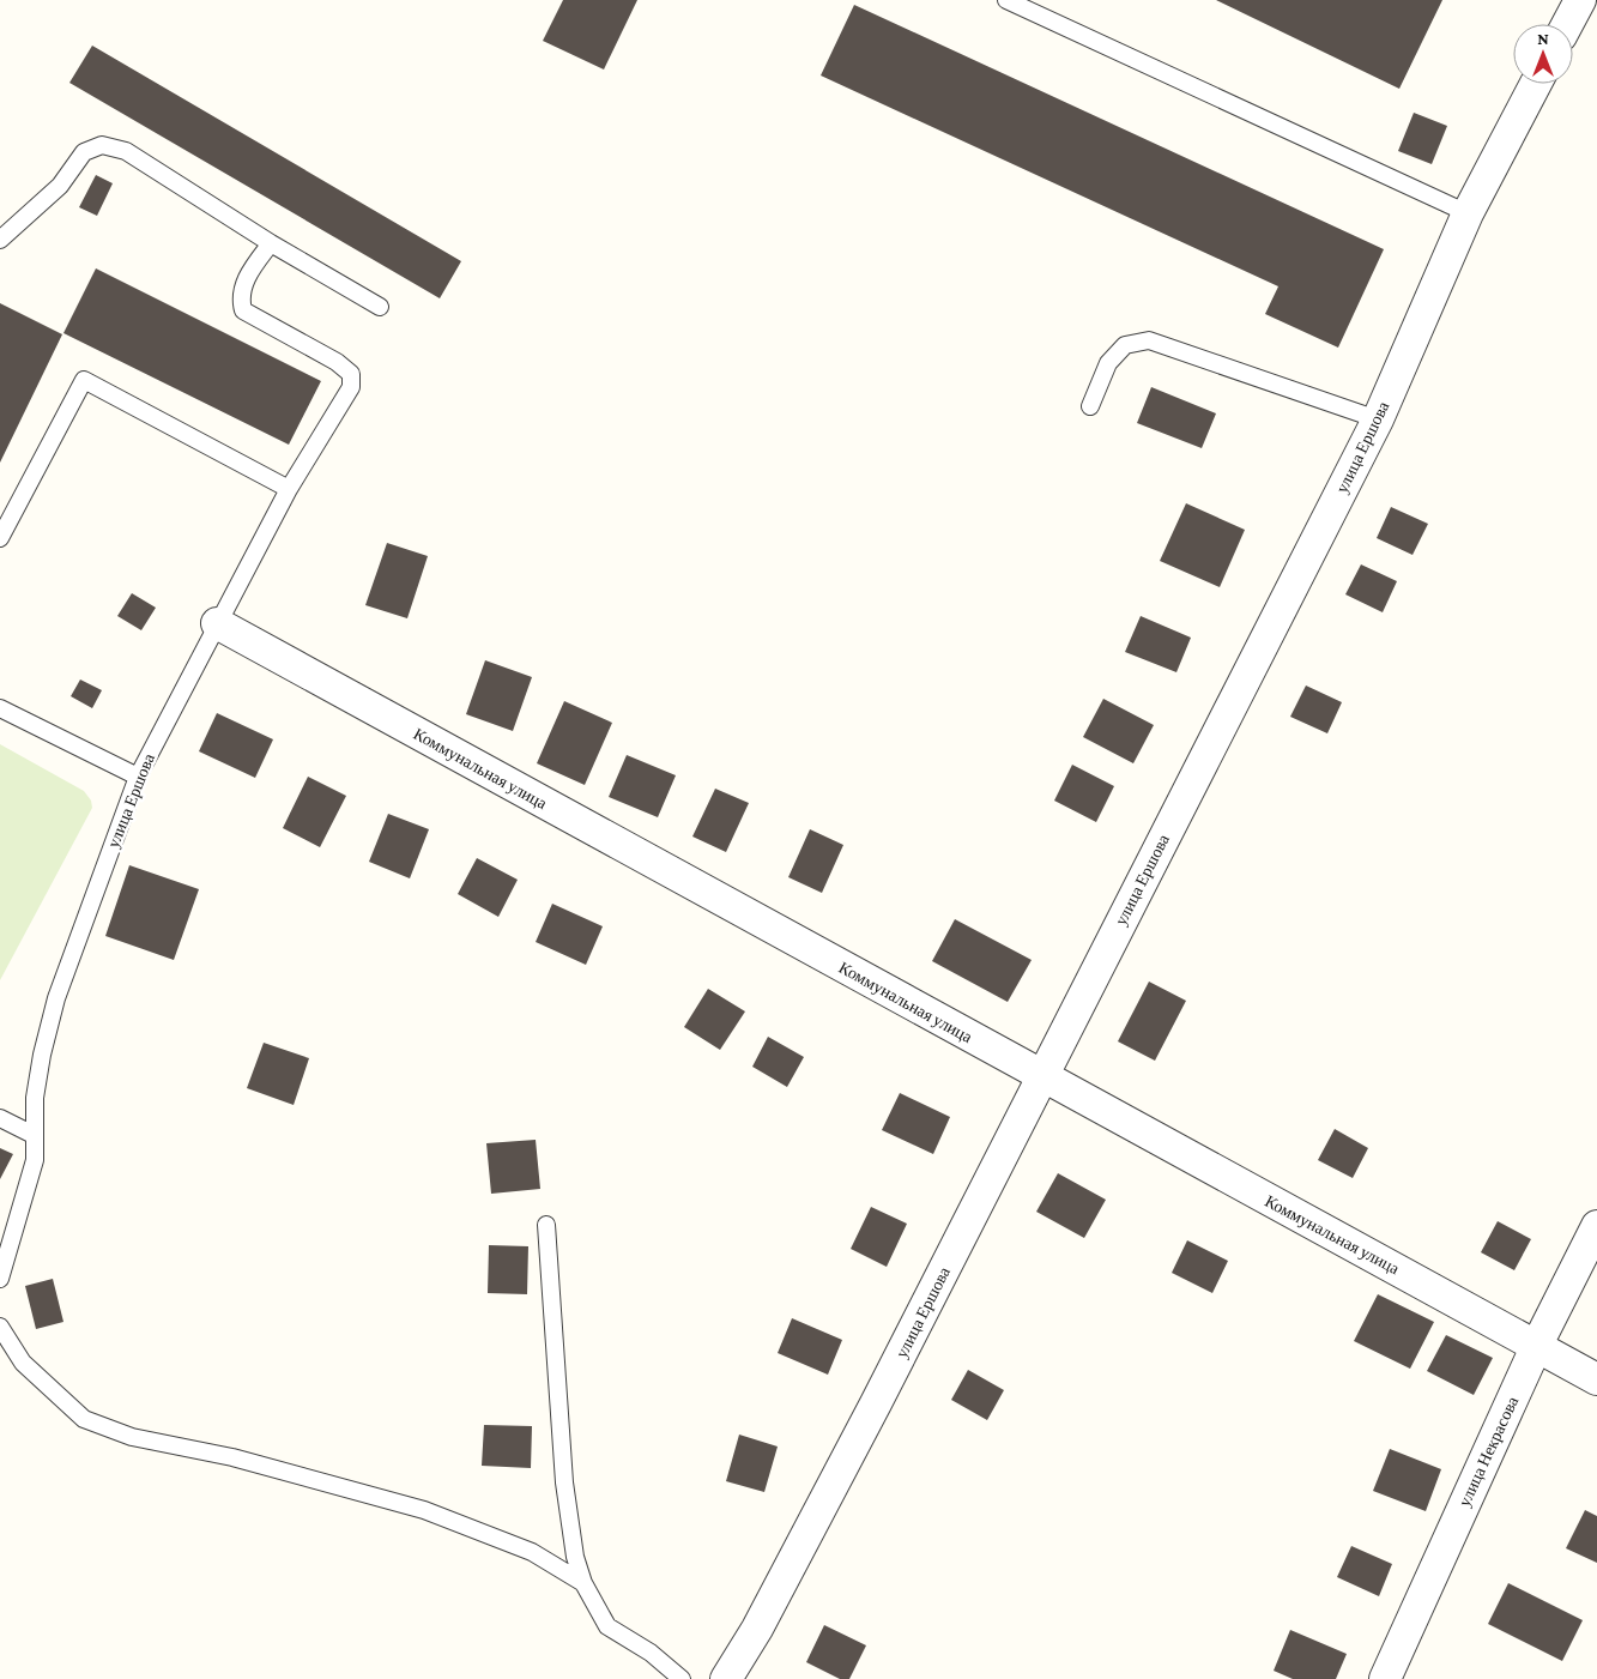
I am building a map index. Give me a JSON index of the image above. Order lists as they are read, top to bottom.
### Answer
{
  "streets": {
    "street": ["улица Ершова", "Коммунальная улица", "улица Некрасова"]
  },
  "crossings": [
    ["улица Ершова", "Коммунальная улица"],
    ["Коммунальная улица", "улица Некрасова"]
  ],
  "north": "top"
}
